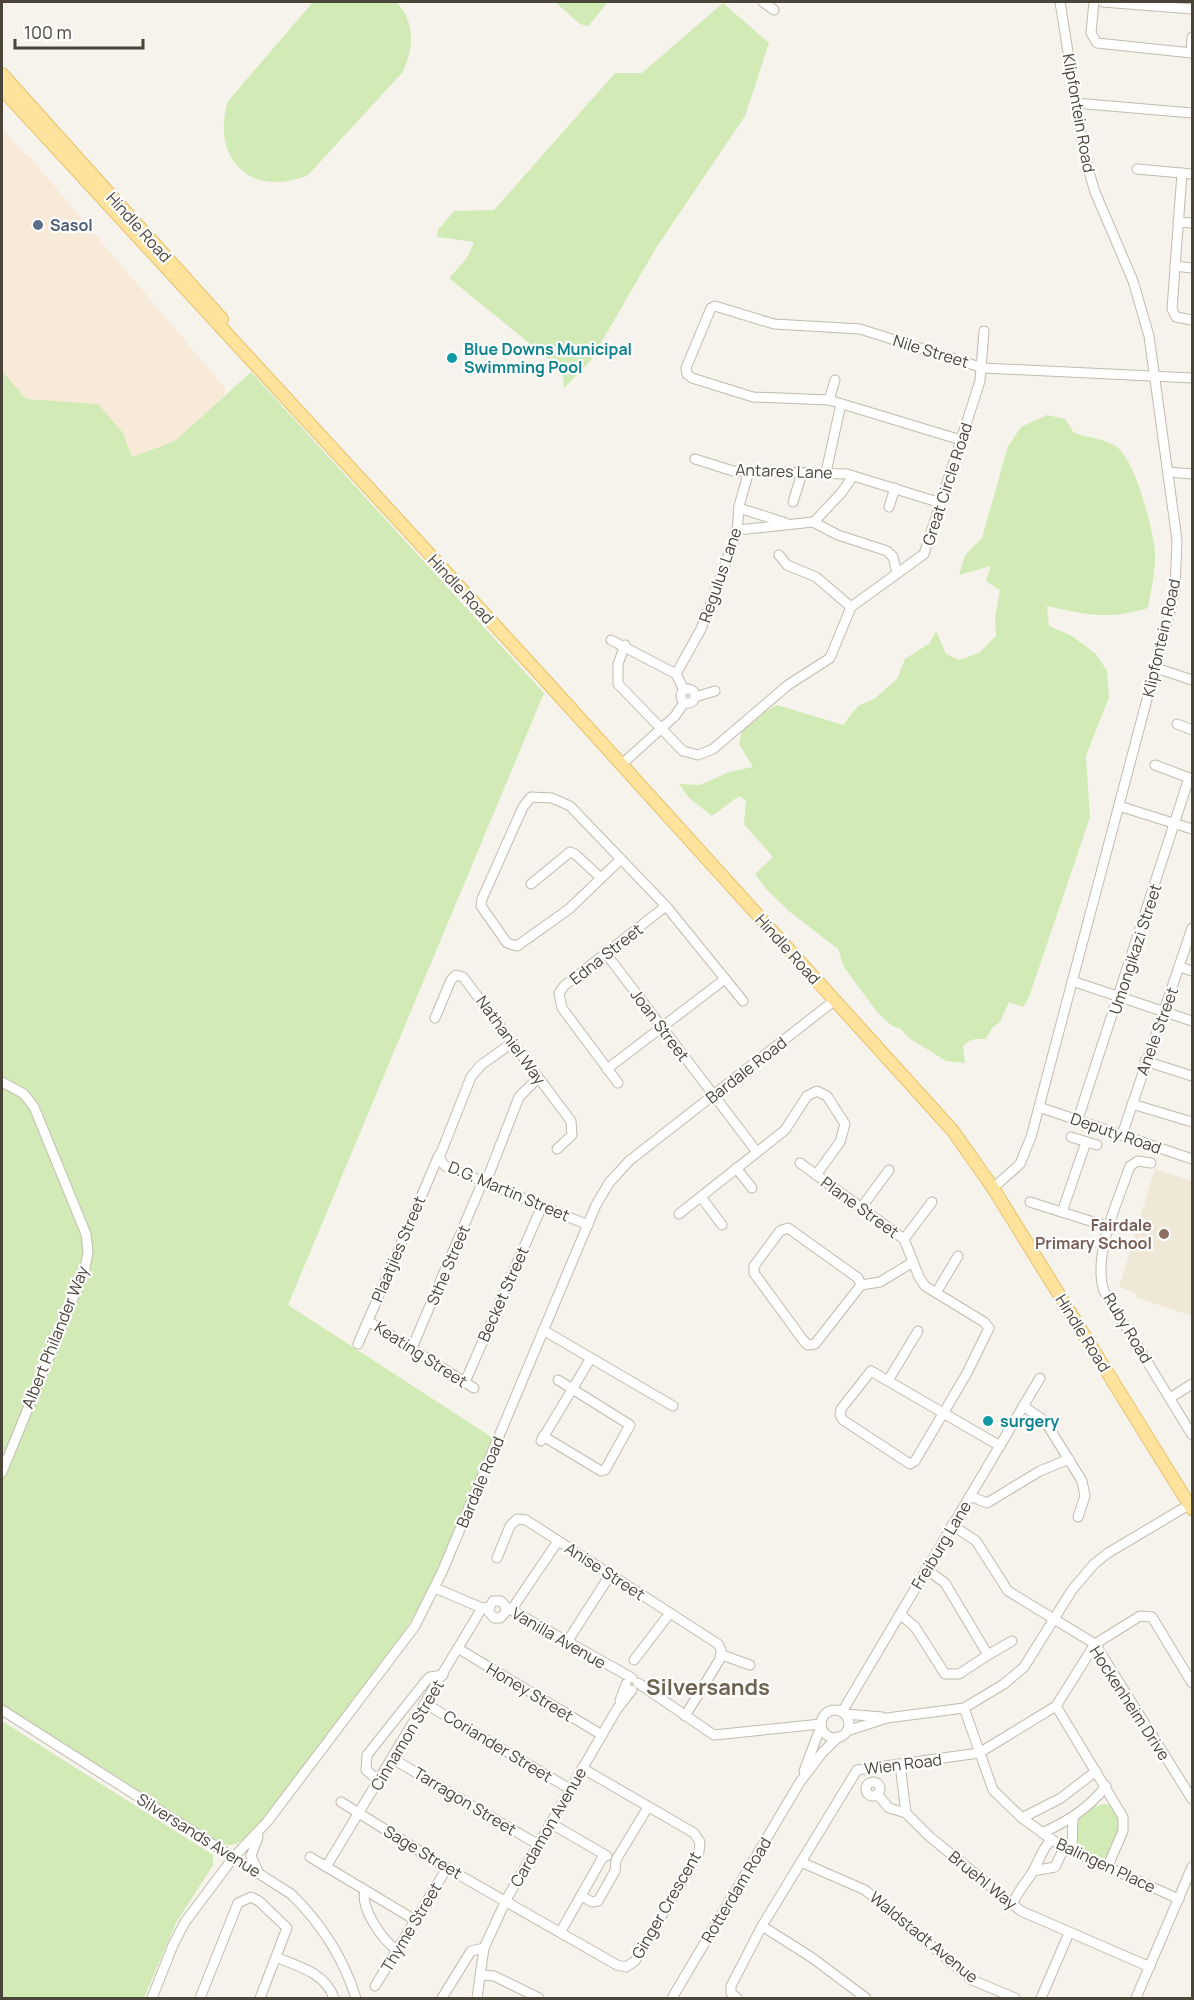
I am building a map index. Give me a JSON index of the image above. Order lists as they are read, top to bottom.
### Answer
{
  "streets": {
    "main road": ["Hindle Road"],
    "street": [
      "Klipfontein Road",
      "Nile Street",
      "Antares Lane",
      "Great Circle Road",
      "Regulus Lane",
      "Umongikazi Street",
      "Edna Street",
      "Joan Street",
      "Anele Street",
      "Nathaniel Way",
      "Bardale Road",
      "Deputy Road",
      "D.G. Martin Street",
      "Plane Street",
      "Plaatjies Street",
      "Sthe Street",
      "Becket Street",
      "Ruby Road",
      "Albert Philander Way",
      "Keating Street",
      "Freiburg Lane",
      "Anise Street",
      "Vanilla Avenue",
      "Honey Street",
      "Hockenheim Drive",
      "Cinnamon Street",
      "Coriander Street",
      "Wien Road",
      "Tarragon Street",
      "Cardamon Avenue",
      "Silversands Avenue",
      "Sage Street",
      "Balingen Place",
      "Bruehl Way",
      "Rotterdam Road",
      "Ginger Crescent",
      "Thyme Street",
      "Waldstadt Avenue"
    ]
  },
  "crossings": [
    ["Klipfontein Road", "Hindle Road"],
    ["Klipfontein Road", "Nile Street"],
    ["Klipfontein Road", "Deputy Road"],
    ["Hindle Road", "Bardale Road"],
    ["Nile Street", "Great Circle Road"],
    ["Antares Lane", "Great Circle Road"],
    ["Antares Lane", "Regulus Lane"],
    ["Umongikazi Street", "Deputy Road"],
    ["Edna Street", "Joan Street"],
    ["Joan Street", "Bardale Road"],
    ["Joan Street", "Plane Street"],
    ["Anele Street", "Deputy Road"],
    ["Nathaniel Way", "Plaatjies Street"],
    ["Nathaniel Way", "Sthe Street"],
    ["Bardale Road", "D.G. Martin Street"],
    ["Bardale Road", "Silversands Avenue"],
    ["D.G. Martin Street", "Plaatjies Street"],
    ["D.G. Martin Street", "Sthe Street"],
    ["D.G. Martin Street", "Becket Street"],
    ["Plaatjies Street", "Keating Street"],
    ["Sthe Street", "Keating Street"],
    ["Becket Street", "Keating Street"],
    ["Freiburg Lane", "Vanilla Avenue"],
    ["Freiburg Lane", "Hockenheim Drive"],
    ["Freiburg Lane", "Rotterdam Road"],
    ["Vanilla Avenue", "Cardamon Avenue"],
    ["Vanilla Avenue", "Rotterdam Road"],
    ["Honey Street", "Cinnamon Street"],
    ["Honey Street", "Cardamon Avenue"],
    ["Hockenheim Drive", "Wien Road"],
    ["Cinnamon Street", "Coriander Street"],
    ["Cinnamon Street", "Tarragon Street"],
    ["Cinnamon Street", "Sage Street"],
    ["Coriander Street", "Cardamon Avenue"],
    ["Wien Road", "Balingen Place"],
    ["Wien Road", "Waldstadt Avenue"],
    ["Tarragon Street", "Cardamon Avenue"],
    ["Cardamon Avenue", "Sage Street"],
    ["Cardamon Avenue", "Ginger Crescent"],
    ["Sage Street", "Ginger Crescent"],
    ["Sage Street", "Thyme Street"]
  ],
  "districts": ["Silversands"],
  "places": [
    "Sasol",
    "Blue Downs Municipal Swimming Pool",
    "Fairdale Primary School",
    "surgery"
  ],
  "scale_bar": "100 m"
}
